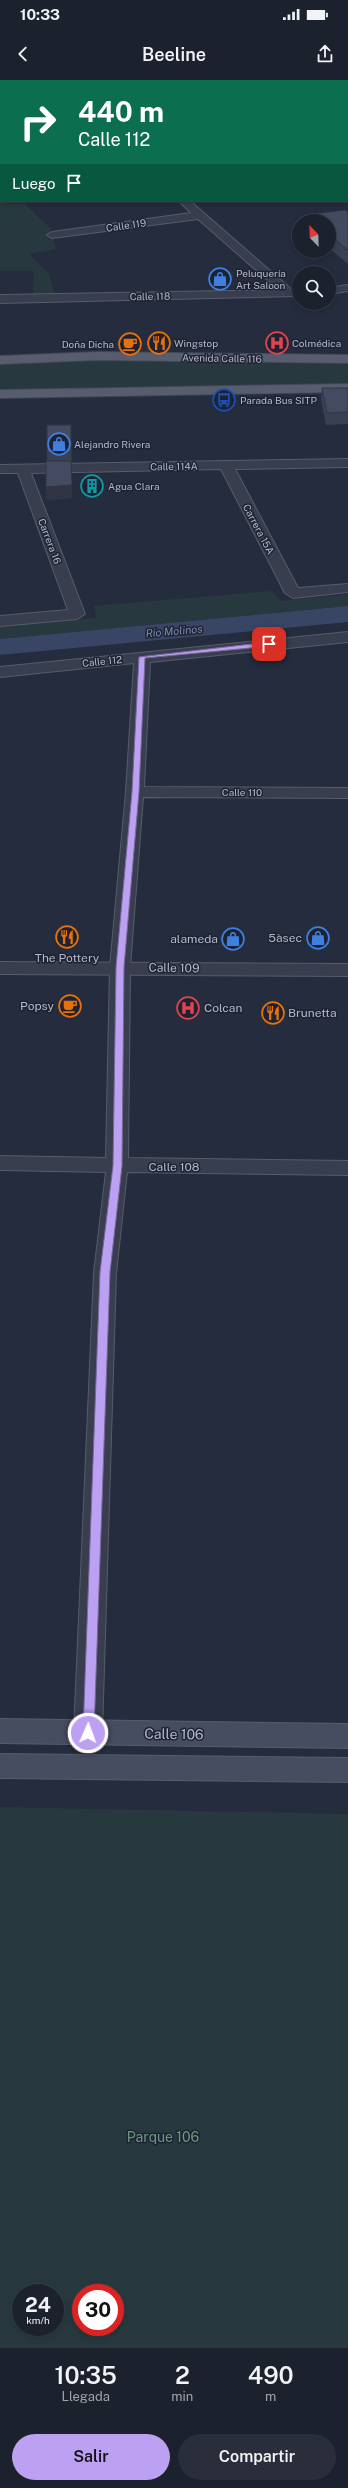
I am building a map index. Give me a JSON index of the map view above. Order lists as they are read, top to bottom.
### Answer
{
  "streets": {
    "main road": ["Avenida Calle 116", "Calle 106"],
    "street": [
      "Calle 119",
      "Calle 118",
      "Calle 114A",
      "Carrera 15A",
      "Carrera 16",
      "Calle 112",
      "Calle 110",
      "Calle 109",
      "Calle 108"
    ]
  },
  "crossings": [
    ["Calle 114A", "Carrera 15A"],
    ["Calle 114A", "Carrera 16"]
  ],
  "water": ["Río Molinos"],
  "parks": ["Parque 106"],
  "places": {
    "shop": [
      "Peluquería Art Saloon",
      "Alejandro Rivera",
      "5àsec",
      "alameda"
    ],
    "restaurant": ["Wingstop", "The Pottery", "Brunetta"],
    "hospital": ["Colmédica", "Colcan"],
    "cafe": ["Doña Dicha", "Popsy"],
    "bus stop": ["Parada Bus SITP"],
    "building": ["Agua Clara"]
  },
  "north": "top left",
  "page": {
    "status": "10:33",
    "header": "Beeline",
    "turn": ["440 m", "Calle 112"],
    "then": "Luego",
    "speed": "24 km/h",
    "limit": "30",
    "eta": [
      "10:35",
      "Llegada",
      "2",
      "min",
      "490",
      "m"
    ],
    "buttons": ["Salir", "Compartir"]
  }
}
